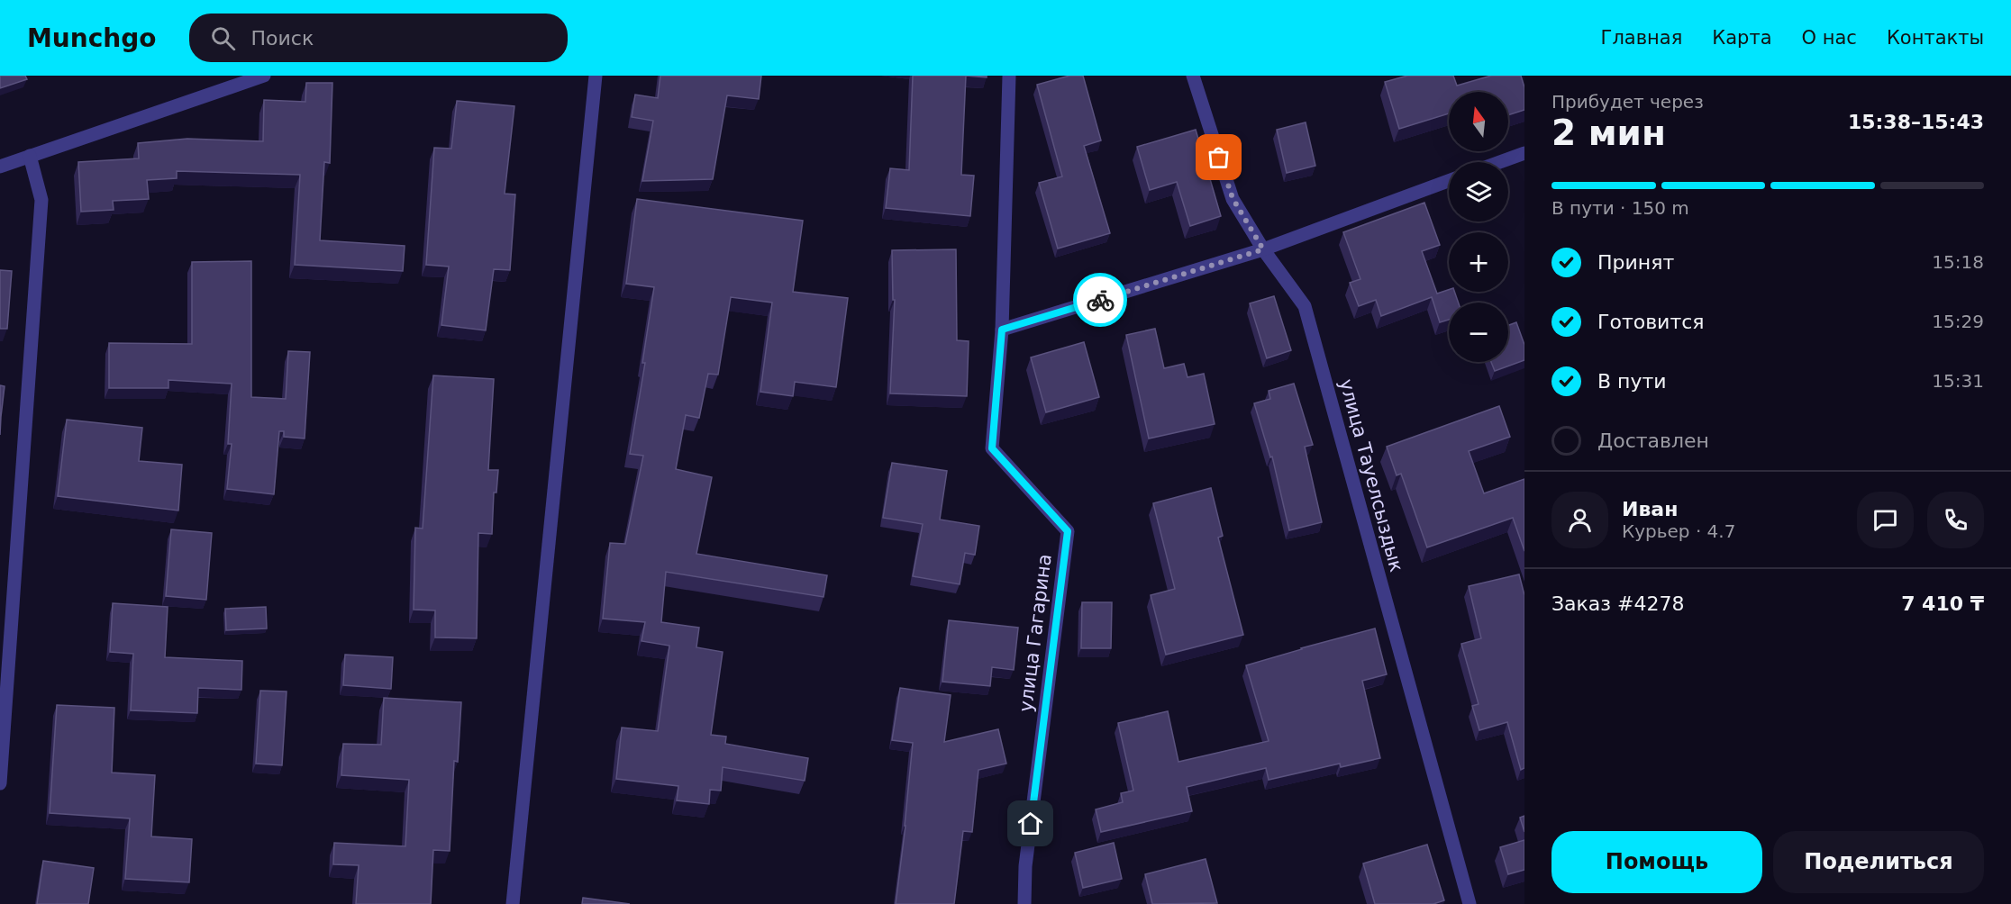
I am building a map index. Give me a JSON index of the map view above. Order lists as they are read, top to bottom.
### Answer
{
  "streets": {
    "street": ["улица Тауелсыздык", "улица Гагарина"]
  },
  "north": "top",
  "page": {
    "header": "Munchgo",
    "search": "Поиск",
    "nav": [
      "Главная",
      "Карта",
      "О нас",
      "Контакты"
    ],
    "heading": ["2 мин", "Прибудет через", "15:38–15:43"],
    "panel": [
      "Иван",
      "Курьер · 4.7",
      "Заказ #4278",
      "7 410 ₸"
    ],
    "map_buttons": ["+", "−"],
    "bar": "В пути · 150 m",
    "list": [
      ["Принят", "15:18"],
      ["Готовится", "15:29"],
      ["В пути", "15:31"],
      "Доставлен"
    ],
    "buttons": ["Помощь", "Поделиться"]
  }
}
